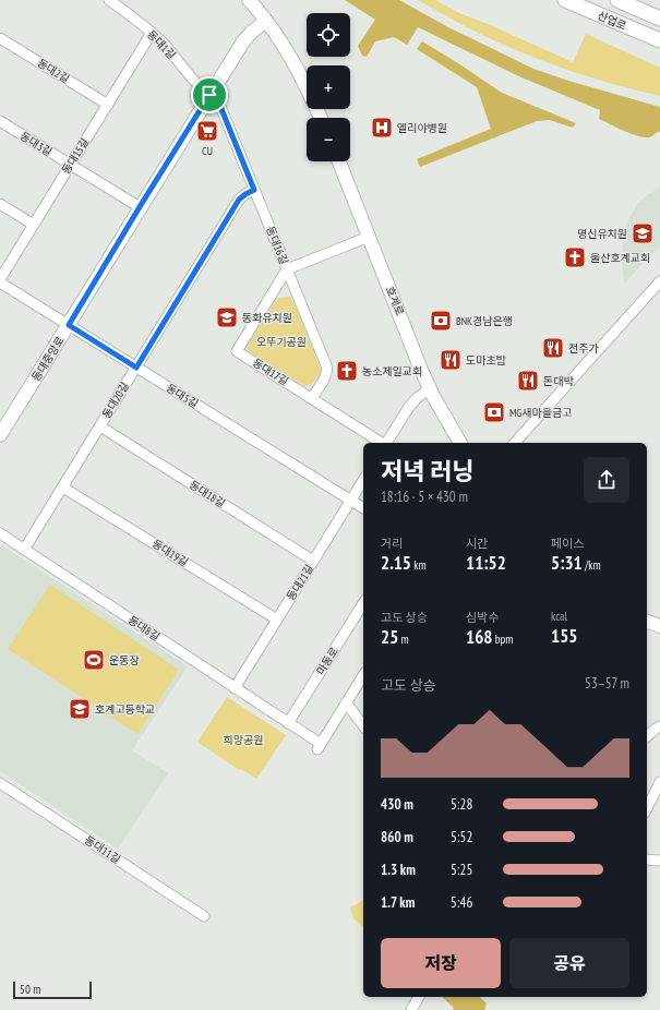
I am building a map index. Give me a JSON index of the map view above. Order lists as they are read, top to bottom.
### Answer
{
  "streets": {
    "main road": ["산업로"],
    "street": [
      "동대1길",
      "동대2길",
      "동대3길",
      "동대15길",
      "동대16길",
      "호계로",
      "동대중앙로",
      "동대17길",
      "동대5길",
      "동대20길",
      "동대18길",
      "동대19길",
      "동대21길",
      "동대8길",
      "마동로",
      "동대11길"
    ]
  },
  "crossings": [
    ["동대1길", "동대15길"],
    ["동대1길", "동대16길"],
    ["동대1길", "동대중앙로"],
    ["동대2길", "동대15길"],
    ["동대3길", "동대15길"],
    ["동대3길", "동대중앙로"],
    ["동대16길", "동대중앙로"],
    ["동대16길", "동대17길"],
    ["동대16길", "동대20길"],
    ["동대중앙로", "동대5길"],
    ["동대5길", "동대20길"],
    ["동대5길", "동대21길"],
    ["동대20길", "동대18길"],
    ["동대20길", "동대19길"],
    ["동대20길", "동대8길"],
    ["동대18길", "동대21길"],
    ["동대19길", "동대21길"],
    ["동대21길", "동대8길"],
    ["동대8길", "마동로"]
  ],
  "parks": ["오뚜기공원", "희망공원"],
  "places": {
    "hospital": ["엘리야병원"],
    "supermarket": ["CU"],
    "school or university": ["명신유치원", "동화유치원", "호계고등학교"],
    "church": ["울산호계교회", "농소제일교회"],
    "bank": ["BNK경남은행", "MG새마을금고"],
    "restaurant": ["전주가", "도마초밥", "돈대박"],
    "sports": ["운동장"]
  },
  "scale_bar": "50 m",
  "page": {
    "map_buttons": ["+", "−"],
    "heading": ["저녁 러닝", "18:16 · 5 × 430 m"],
    "stats": [
      ["거리", "2.15 km"],
      ["시간", "11:52"],
      ["페이스", "5:31 /km"],
      ["고도 상승", "25 m"],
      ["심박수", "168 bpm"],
      ["kcal", "155"]
    ],
    "chart": ["고도 상승", "53–57 m"],
    "list": [
      {
        "name": "430 m",
        "note": "5:28"
      },
      {
        "name": "860 m",
        "note": "5:52"
      },
      {
        "name": "1.3 km",
        "note": "5:25"
      },
      {
        "name": "1.7 km",
        "note": "5:46"
      }
    ],
    "buttons": ["저장", "공유"],
    "scale": "50 m"
  }
}
